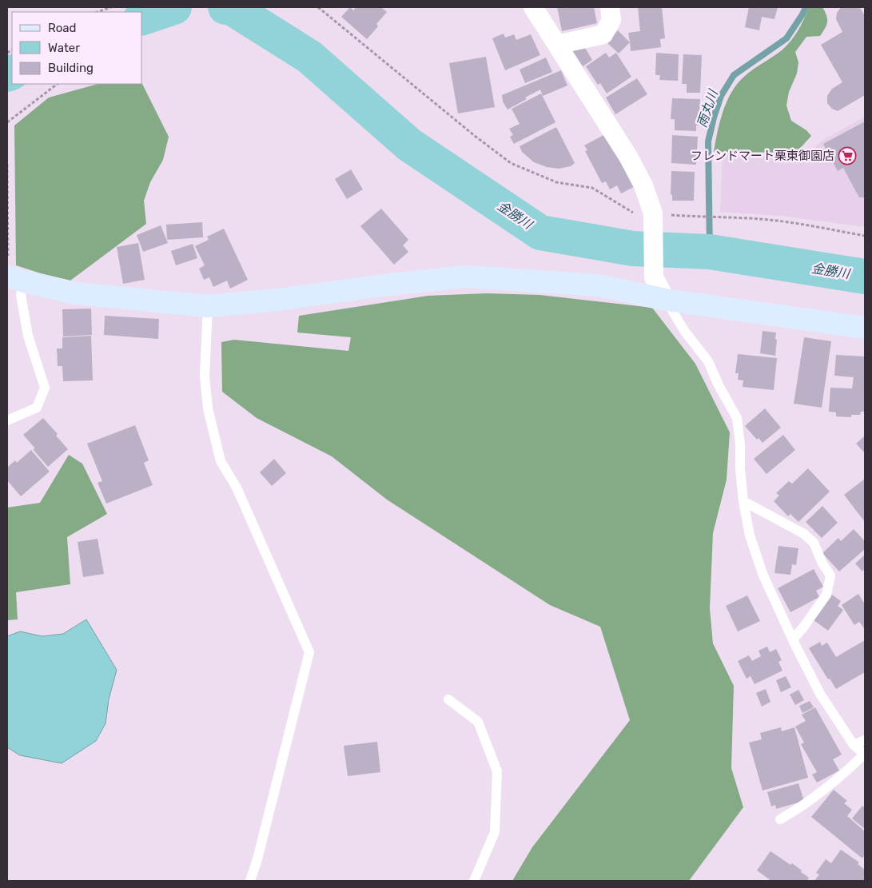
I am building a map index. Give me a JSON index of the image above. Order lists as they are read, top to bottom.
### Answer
{
  "water": ["雨丸川", "金勝川"],
  "places": {
    "supermarket": ["フレンドマート栗東御園店"]
  },
  "legend": ["Road", "Water", "Building"]
}
